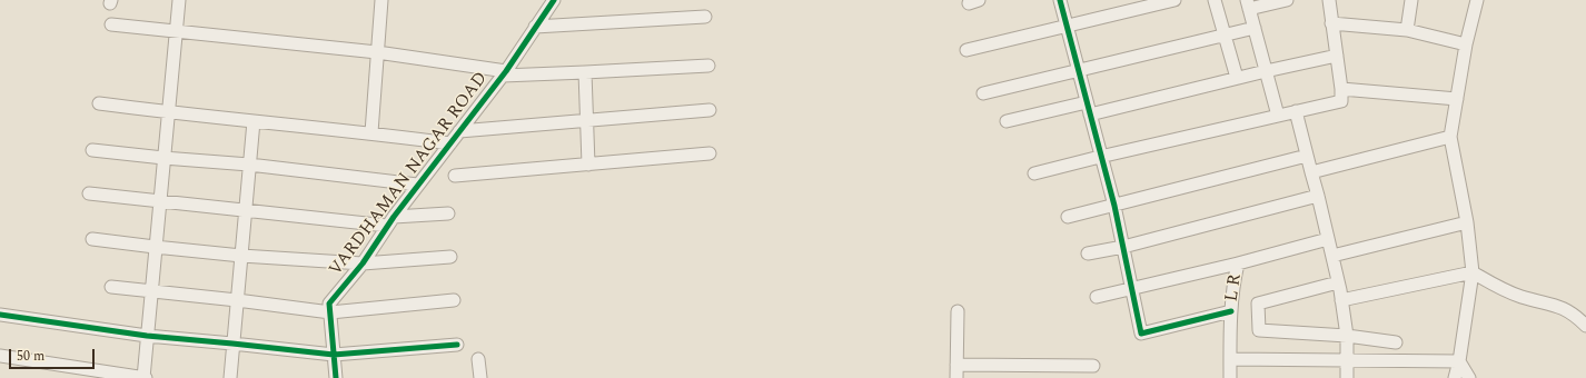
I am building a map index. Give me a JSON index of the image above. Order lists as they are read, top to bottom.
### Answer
{
  "streets": {
    "street": ["VARDHAMAN NAGAR ROAD", "L R"]
  },
  "scale_bar": "50 m"
}
